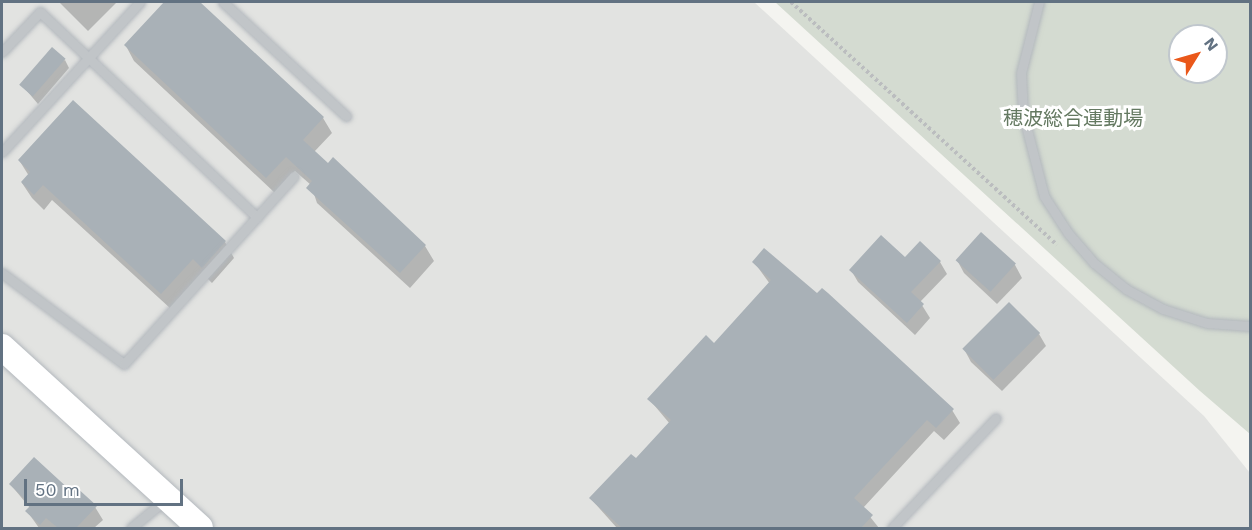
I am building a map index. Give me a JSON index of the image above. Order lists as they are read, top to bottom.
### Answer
{
  "parks": ["穂波総合運動場"],
  "scale_bar": "50 m",
  "north": "top right"
}
